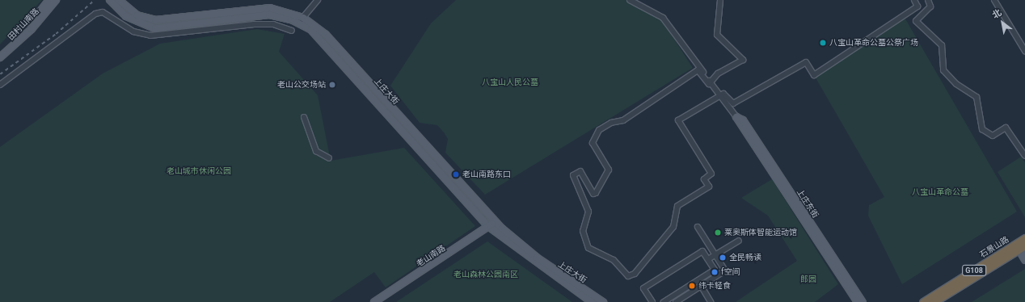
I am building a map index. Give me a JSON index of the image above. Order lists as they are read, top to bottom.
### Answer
{
  "streets": {
    "highway": ["石景山路", "G108"],
    "main road": [
      "田村山南路",
      "上庄大街",
      "上庄东街",
      "老山南路"
    ]
  },
  "crossings": [
    ["上庄大街", "老山南路"]
  ],
  "parks": [
    "八宝山人民公墓",
    "老山城市休闲公园",
    "八宝山革命公墓",
    "老山森林公园南区",
    "郎园"
  ],
  "places": [
    "八宝山革命公墓公祭广场",
    "老山公交场站",
    "老山南路东口",
    "莱奥斯体智能运动馆",
    "全民畅读",
    "f空间",
    "纬卡轻食"
  ],
  "north": "top left"
}
